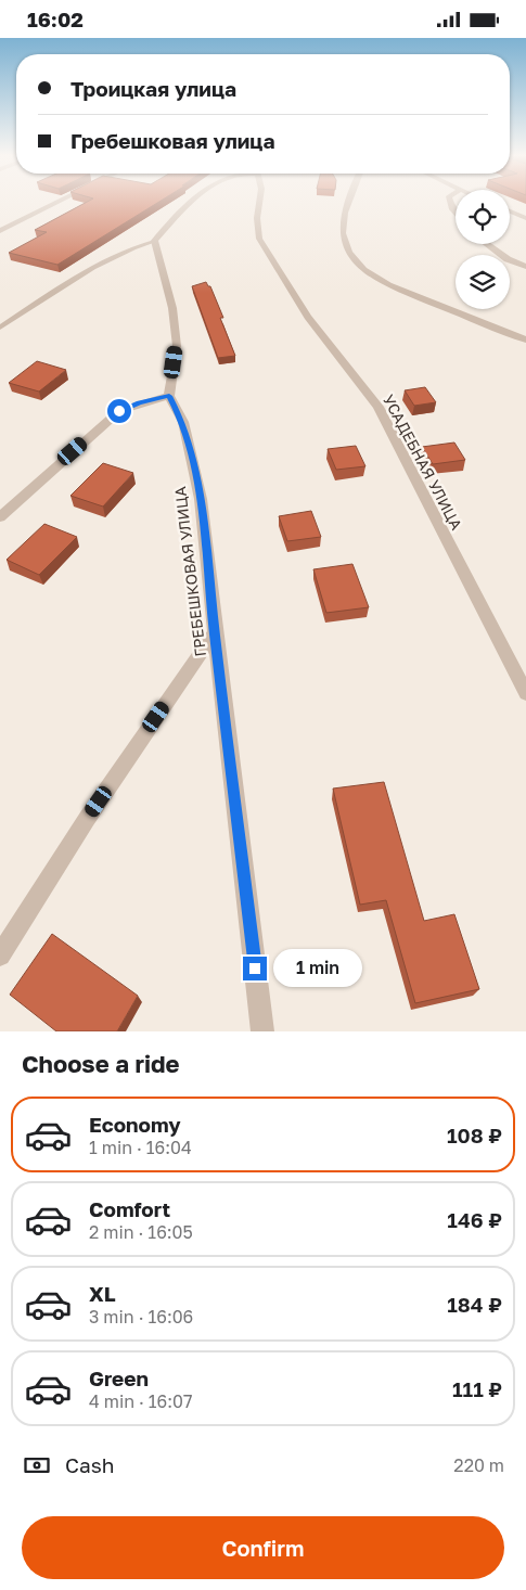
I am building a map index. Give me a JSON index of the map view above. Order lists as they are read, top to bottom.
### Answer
{
  "streets": {
    "street": ["УСАДЕБНАЯ УЛИЦА", "ГРЕБЕШКОВАЯ УЛИЦА"]
  },
  "page": {
    "status": "16:02",
    "banner": ["Троицкая улица", "Гребешковая улица"],
    "bubble": "1 min",
    "heading": "Choose a ride",
    "list": [
      {
        "name": "Economy",
        "note": "1 min · 16:04",
        "value": "108 ₽"
      },
      {
        "name": "Comfort",
        "note": "2 min · 16:05",
        "value": "146 ₽"
      },
      {
        "name": "XL",
        "note": "3 min · 16:06",
        "value": "184 ₽"
      },
      {
        "name": "Green",
        "note": "4 min · 16:07",
        "value": "111 ₽"
      }
    ],
    "pay": ["Cash", "220 m"],
    "buttons": "Confirm"
  }
}
